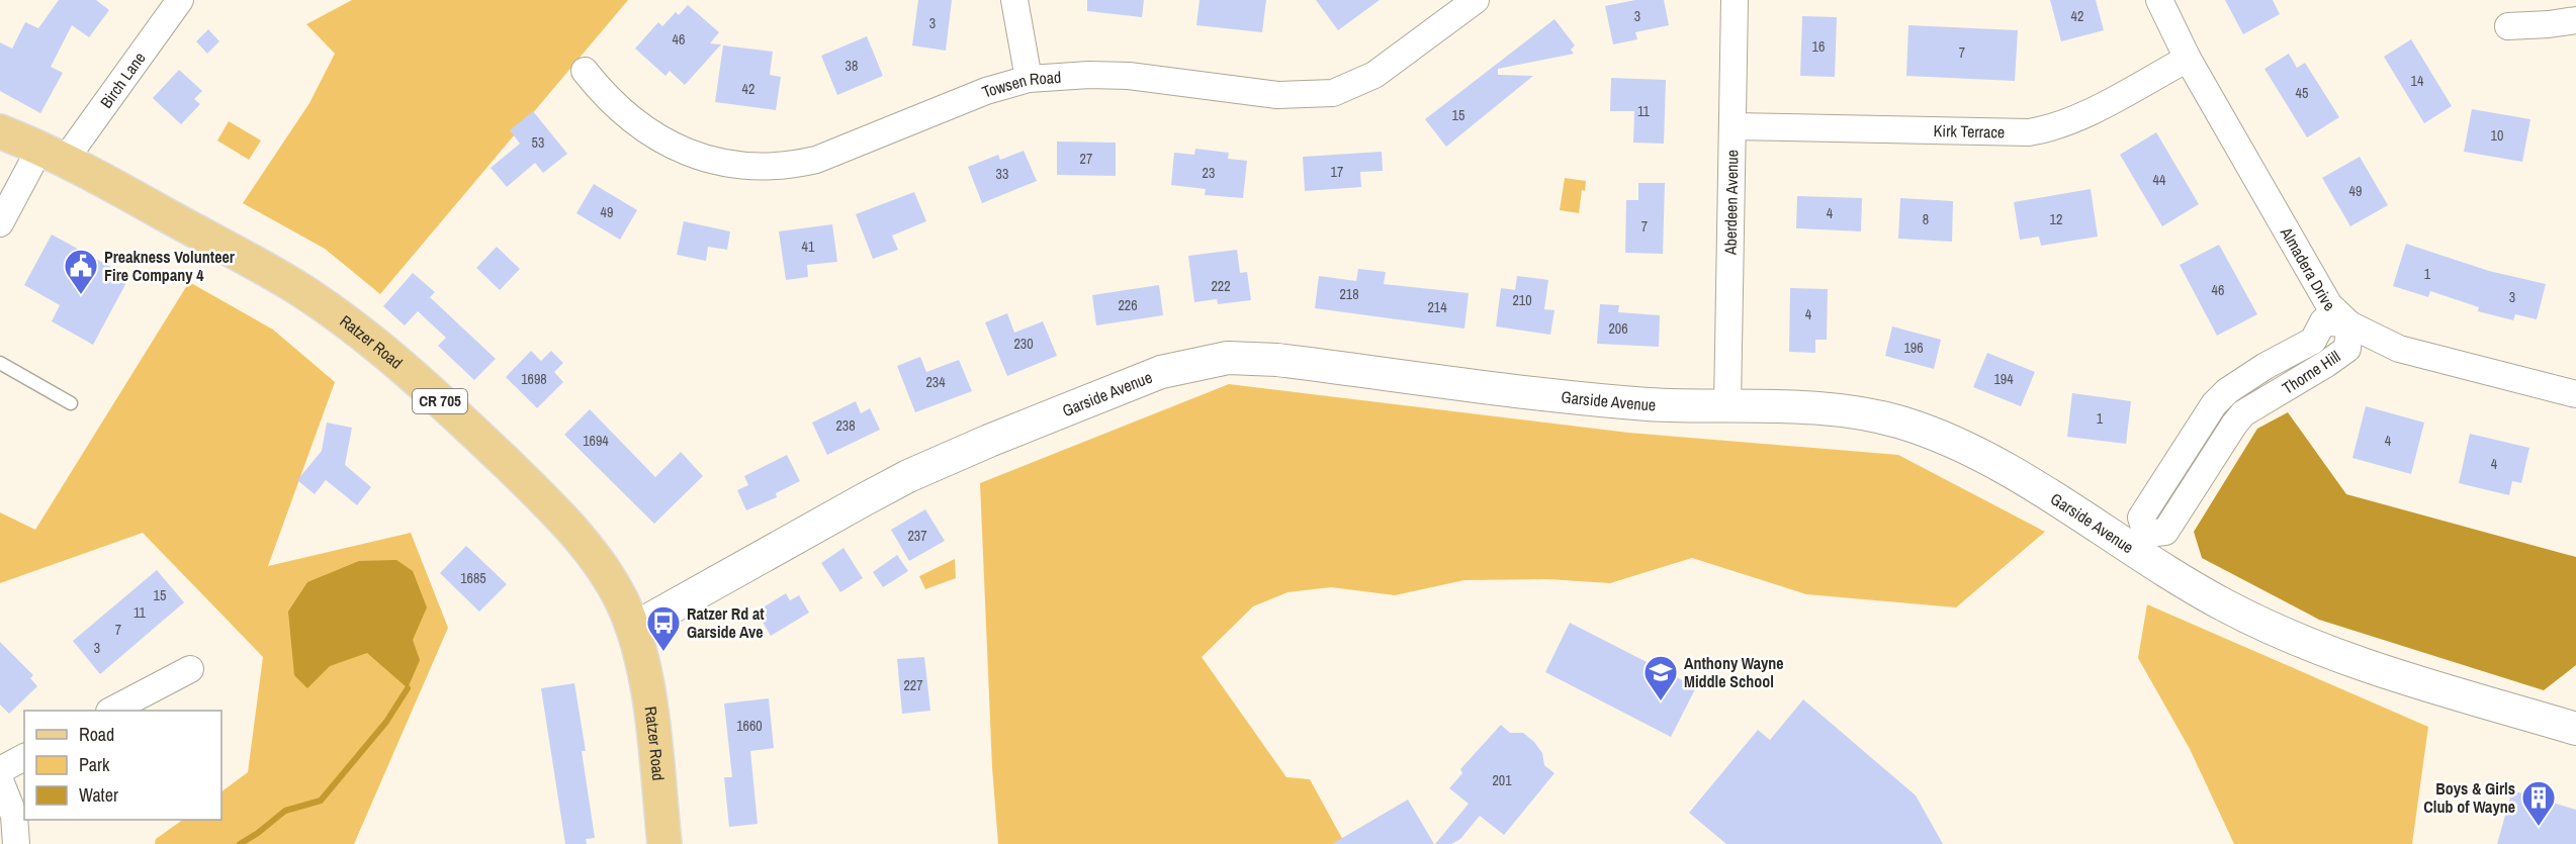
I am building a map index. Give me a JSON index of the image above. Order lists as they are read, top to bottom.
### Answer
{
  "streets": {
    "main road": ["Ratzer Road", "CR 705"],
    "street": [
      "Birch Lane",
      "Towsen Road",
      "Kirk Terrace",
      "Aberdeen Avenue",
      "Almadera Drive",
      "Thorne Hill",
      "Garside Avenue"
    ]
  },
  "crossings": [
    ["Birch Lane", "Ratzer Road"],
    ["Kirk Terrace", "Aberdeen Avenue"],
    ["Kirk Terrace", "Almadera Drive"],
    ["Aberdeen Avenue", "Garside Avenue"],
    ["Almadera Drive", "Thorne Hill"],
    ["Ratzer Road", "Garside Avenue"],
    ["Thorne Hill", "Garside Avenue"]
  ],
  "places": {
    "public building": ["Preakness Volunteer Fire Company 4"],
    "bus stop": ["Ratzer Rd at Garside Ave"],
    "school or university": ["Anthony Wayne Middle School"],
    "building": ["Boys & Girls Club of Wayne"]
  },
  "house_numbers": [
    "3",
    "42",
    "3",
    "46",
    "16",
    "7",
    "38",
    "14",
    "42",
    "45",
    "11",
    "15",
    "10",
    "53",
    "27",
    "17",
    "23",
    "33",
    "44",
    "49",
    "49",
    "4",
    "8",
    "12",
    "7",
    "41",
    "1",
    "222",
    "46",
    "218",
    "3",
    "210",
    "226",
    "214",
    "4",
    "206",
    "230",
    "196",
    "1698",
    "194",
    "234",
    "1",
    "238",
    "1694",
    "4",
    "4",
    "237",
    "1685",
    "15",
    "11",
    "7",
    "3",
    "227",
    "1660",
    "201"
  ],
  "legend": ["Road", "Park", "Water"]
}
